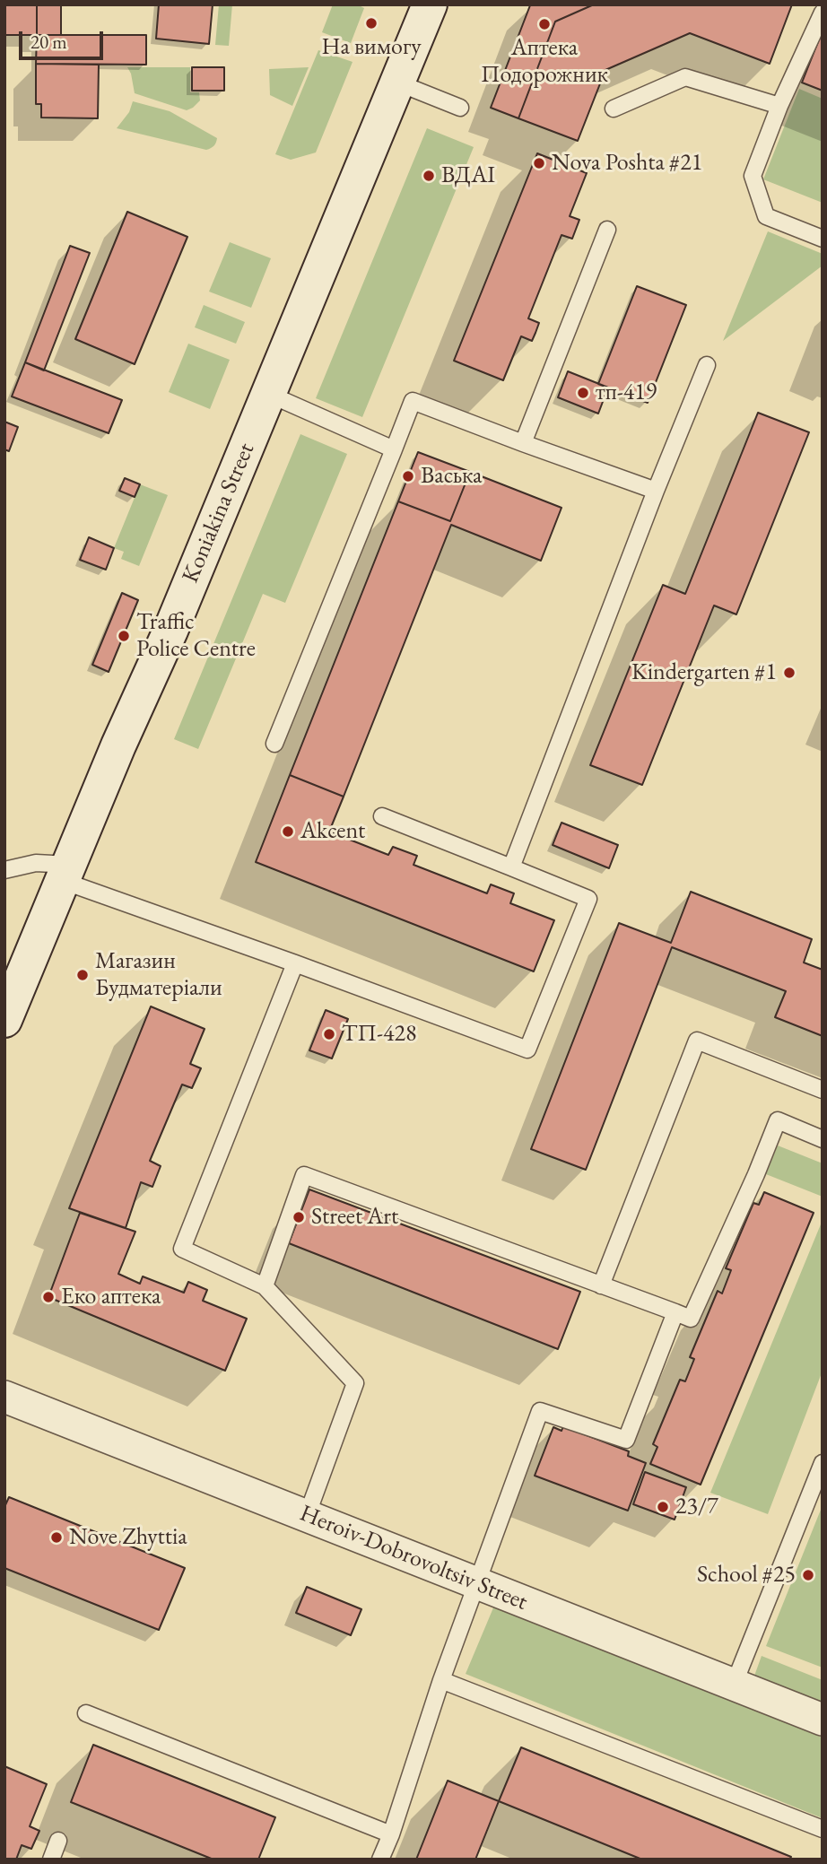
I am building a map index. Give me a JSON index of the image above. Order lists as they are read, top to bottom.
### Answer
{
  "streets": {
    "main road": ["Koniakina Street"],
    "street": ["Heroiv-Dobrovoltsiv Street"]
  },
  "places": [
    "На вимогу",
    "Аптека Подорожник",
    "Nova Poshta #21",
    "ВДАІ",
    "тп-419",
    "Васька",
    "Traffic Police Centre",
    "Kindergarten #1",
    "Akcent",
    "Магазин Будматеріали",
    "ТП-428",
    "Street Art",
    "Еко аптека",
    "23/7",
    "Nove Zhyttia",
    "School #25"
  ],
  "scale_bar": "20 m"
}
